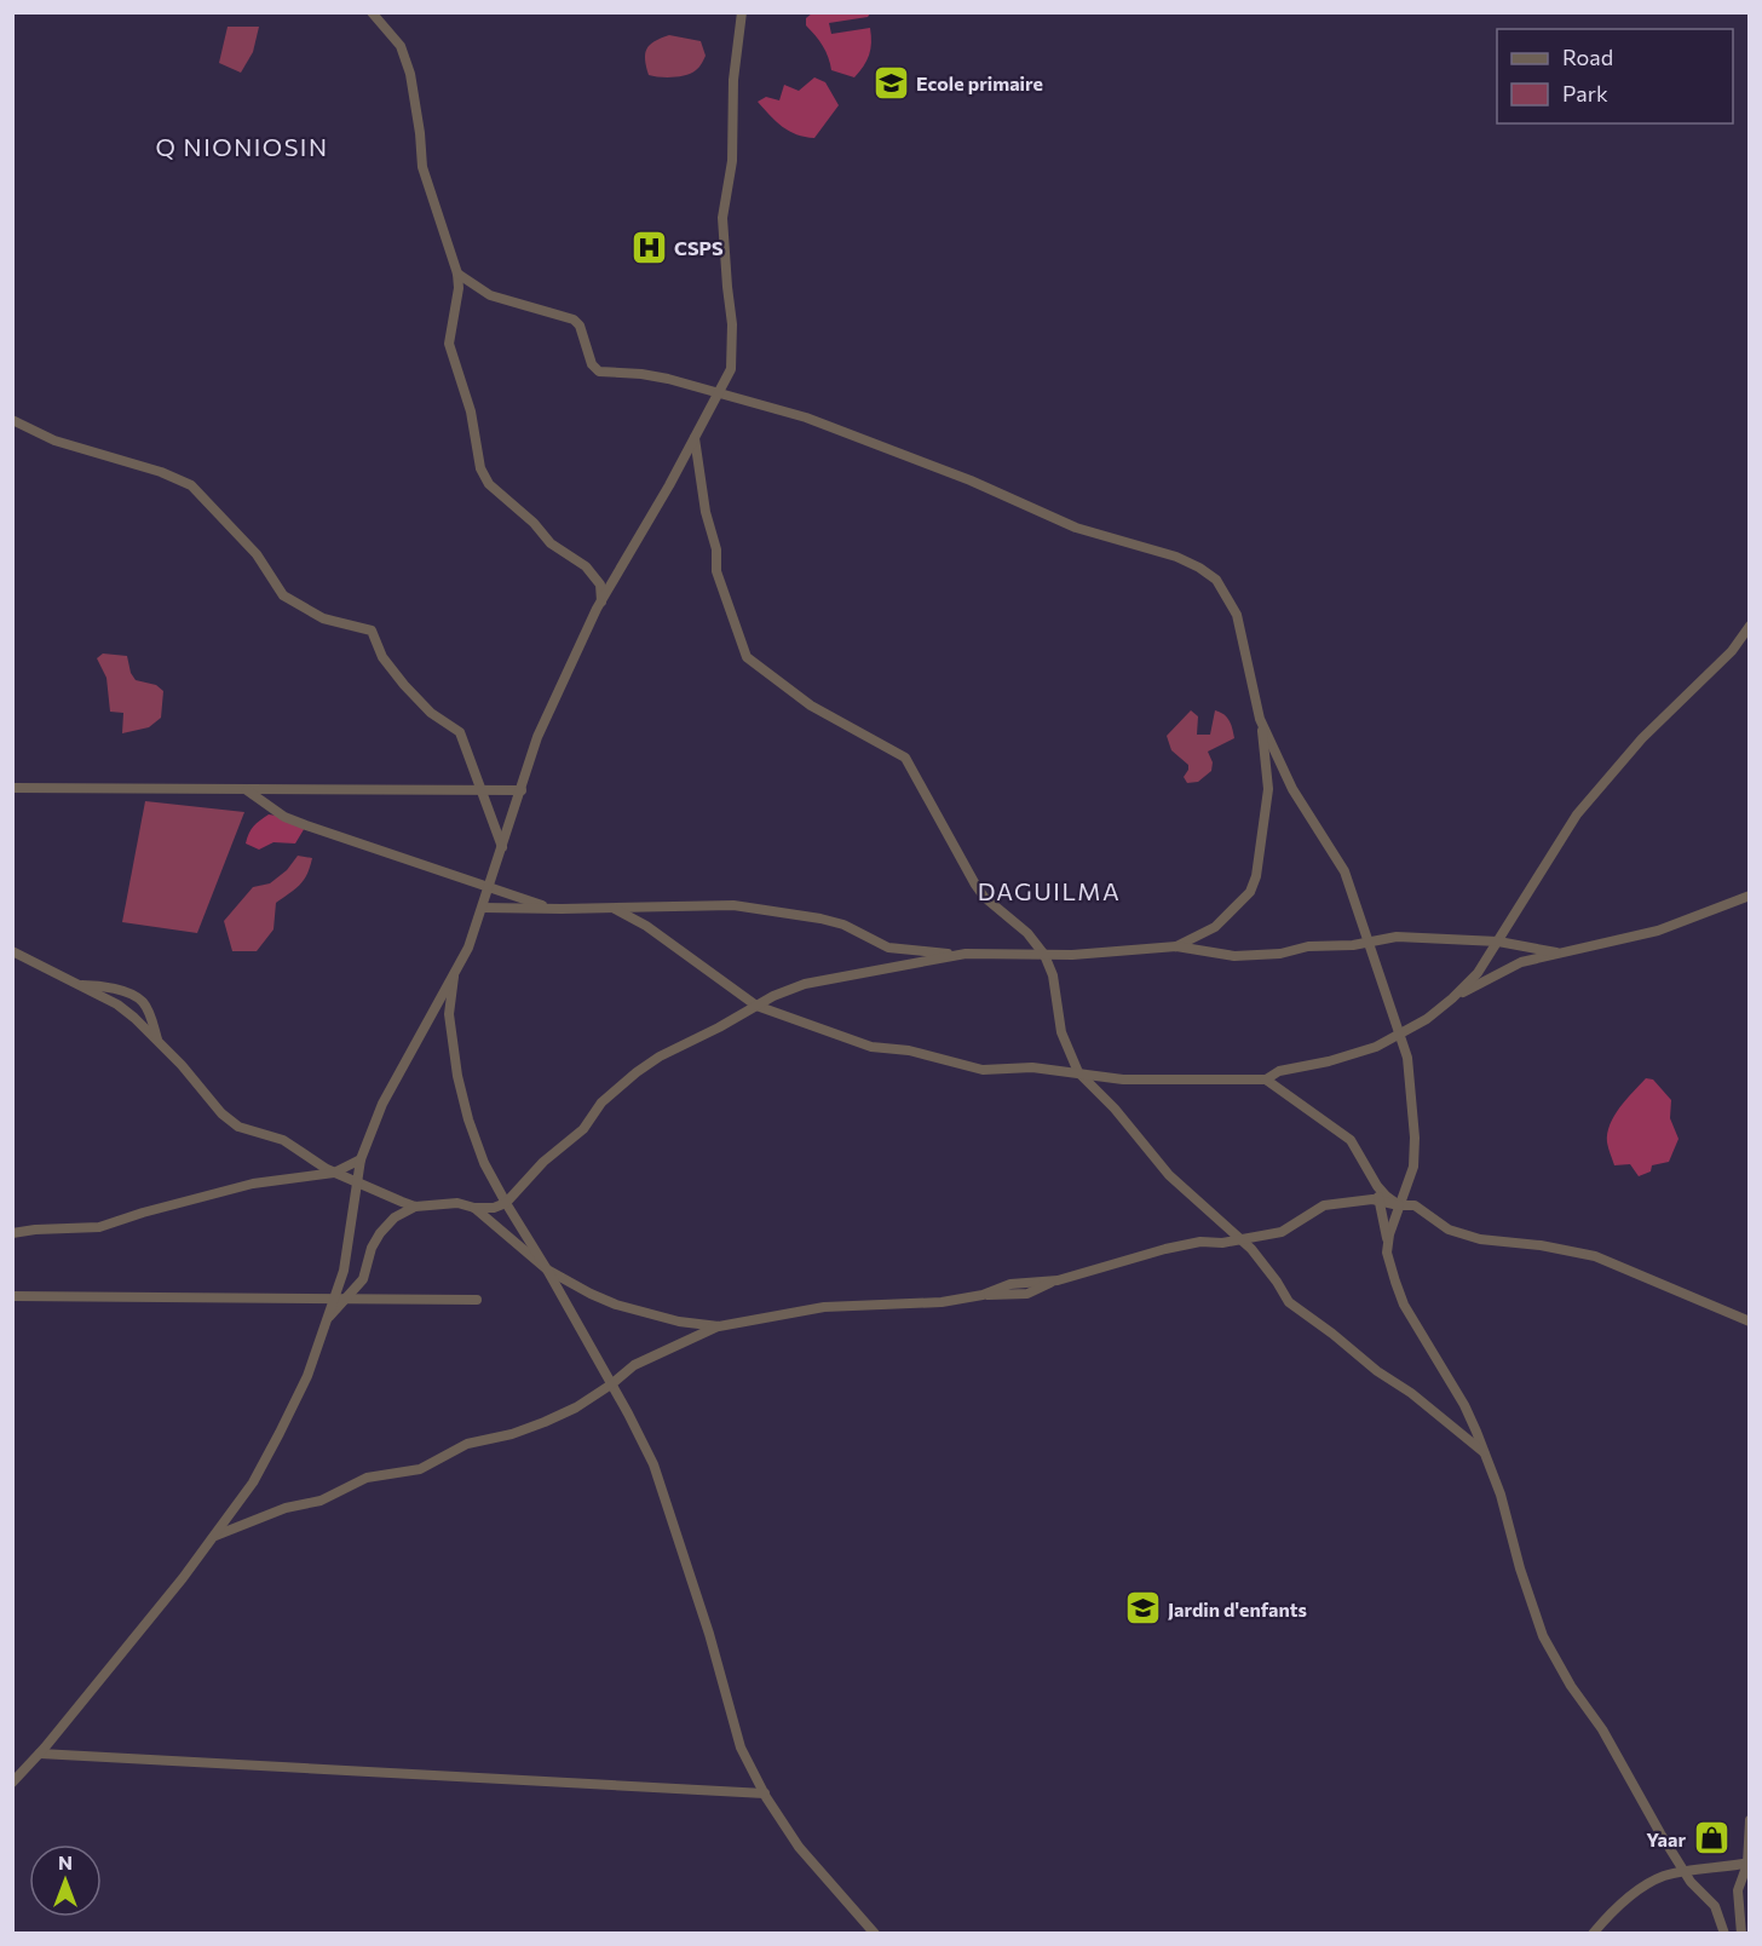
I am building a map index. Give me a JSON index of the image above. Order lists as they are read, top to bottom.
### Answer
{
  "districts": ["Q NIONIOSIN", "DAGUILMA"],
  "places": {
    "school or university": ["Ecole primaire", "Jardin d'enfants"],
    "hospital": ["CSPS"],
    "shop": ["Yaar"]
  },
  "legend": ["Road", "Park"],
  "north": "top"
}
